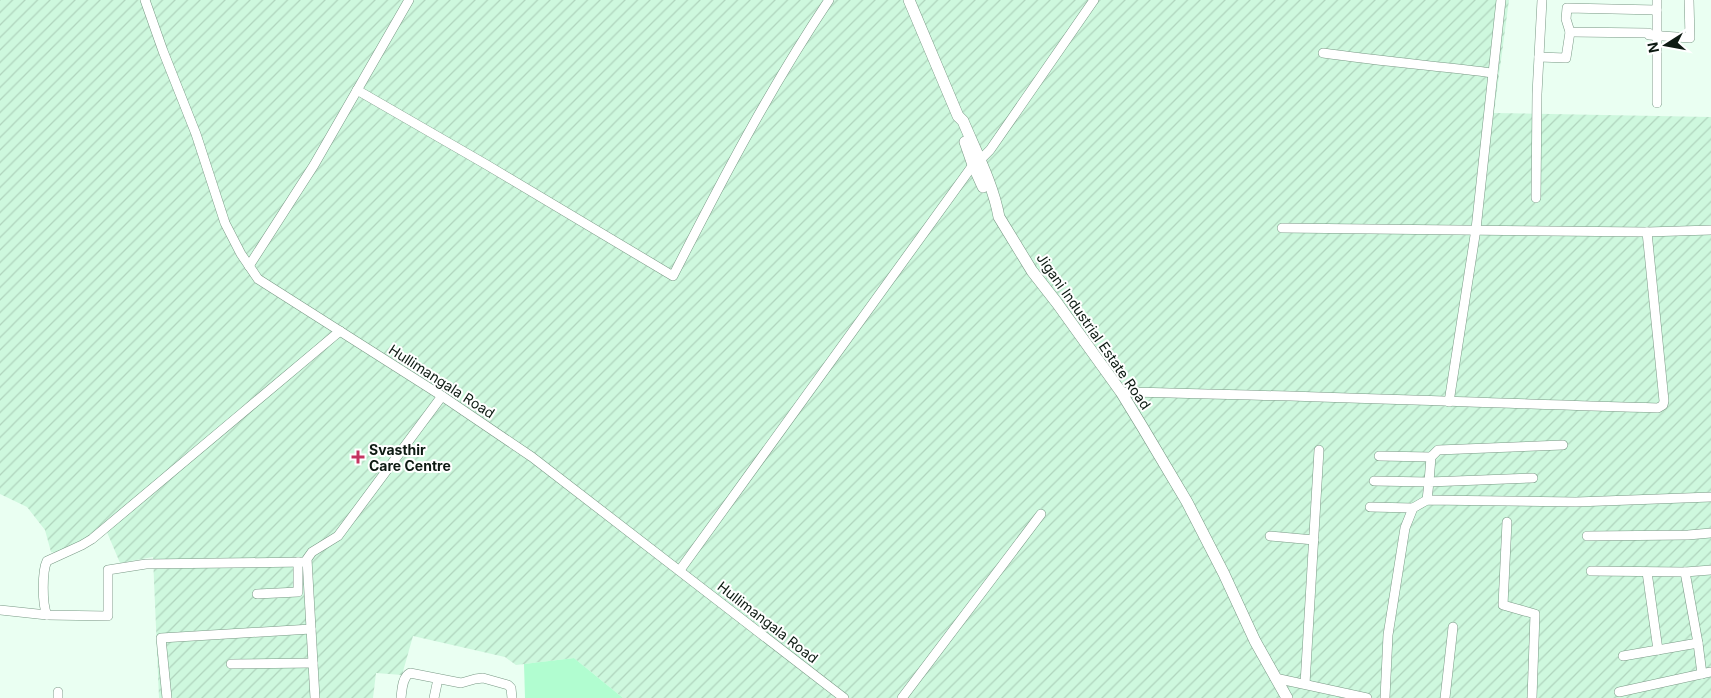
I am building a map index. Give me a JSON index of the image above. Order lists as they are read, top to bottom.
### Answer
{
  "streets": {
    "main road": ["Jigani Industrial Estate Road"],
    "street": ["Hullimangala Road"]
  },
  "places": {
    "health": ["Svasthir Care Centre"]
  },
  "north": "left"
}
